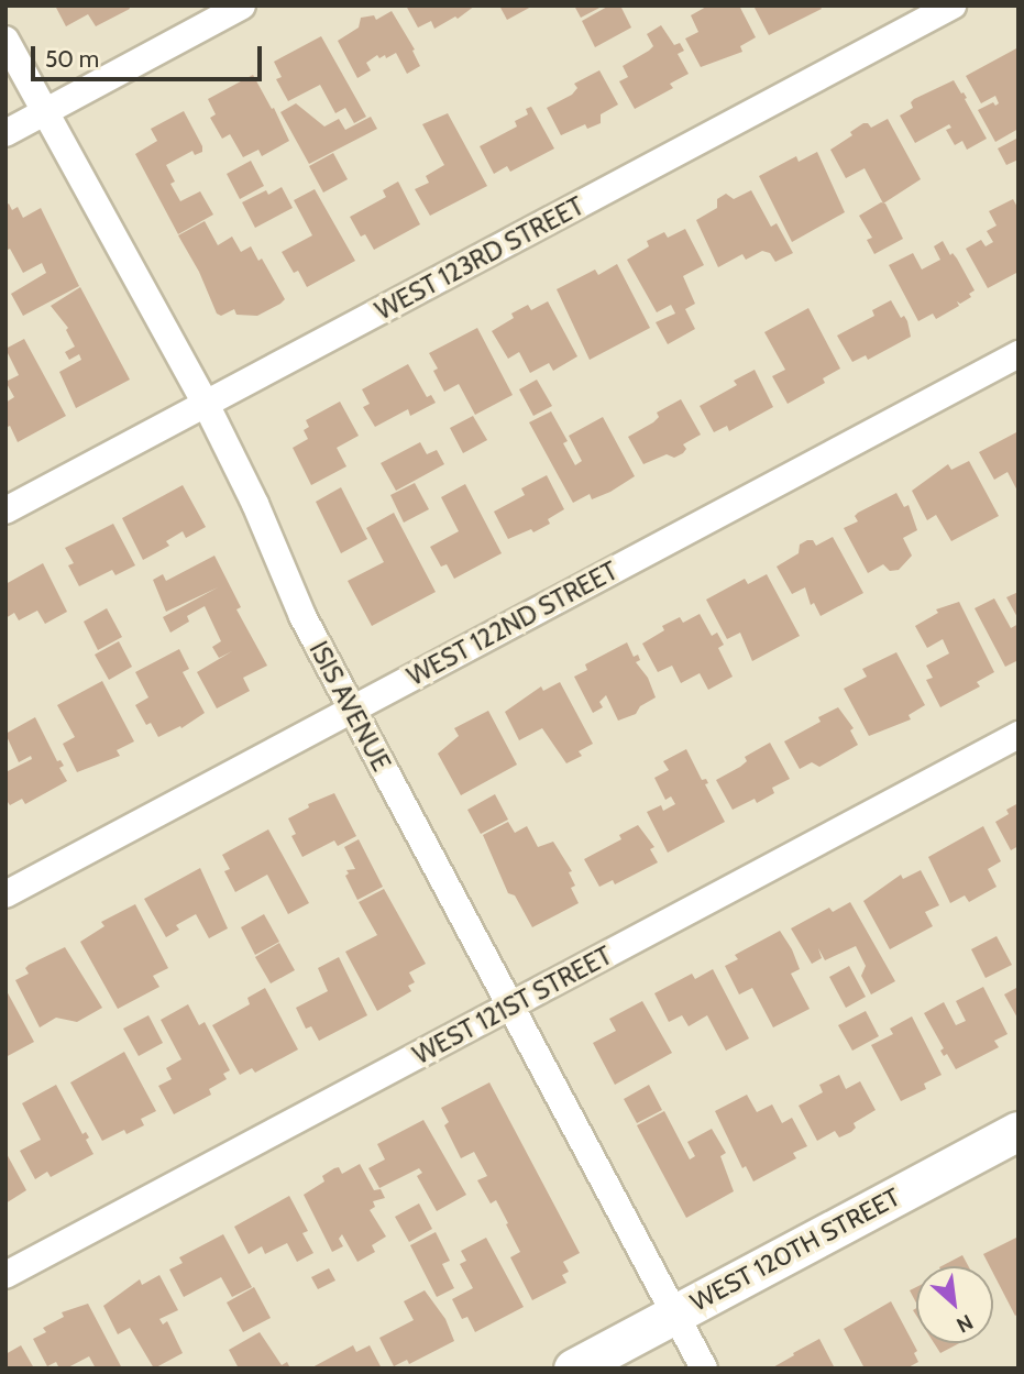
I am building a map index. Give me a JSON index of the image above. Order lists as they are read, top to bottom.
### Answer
{
  "streets": {
    "main road": ["WEST 120TH STREET"],
    "street": [
      "WEST 123RD STREET",
      "WEST 122ND STREET",
      "ISIS AVENUE",
      "WEST 121ST STREET"
    ]
  },
  "crossings": [
    ["WEST 123RD STREET", "ISIS AVENUE"],
    ["WEST 122ND STREET", "ISIS AVENUE"],
    ["ISIS AVENUE", "WEST 121ST STREET"],
    ["ISIS AVENUE", "WEST 120TH STREET"]
  ],
  "scale_bar": "50 m",
  "north": "bottom right"
}
